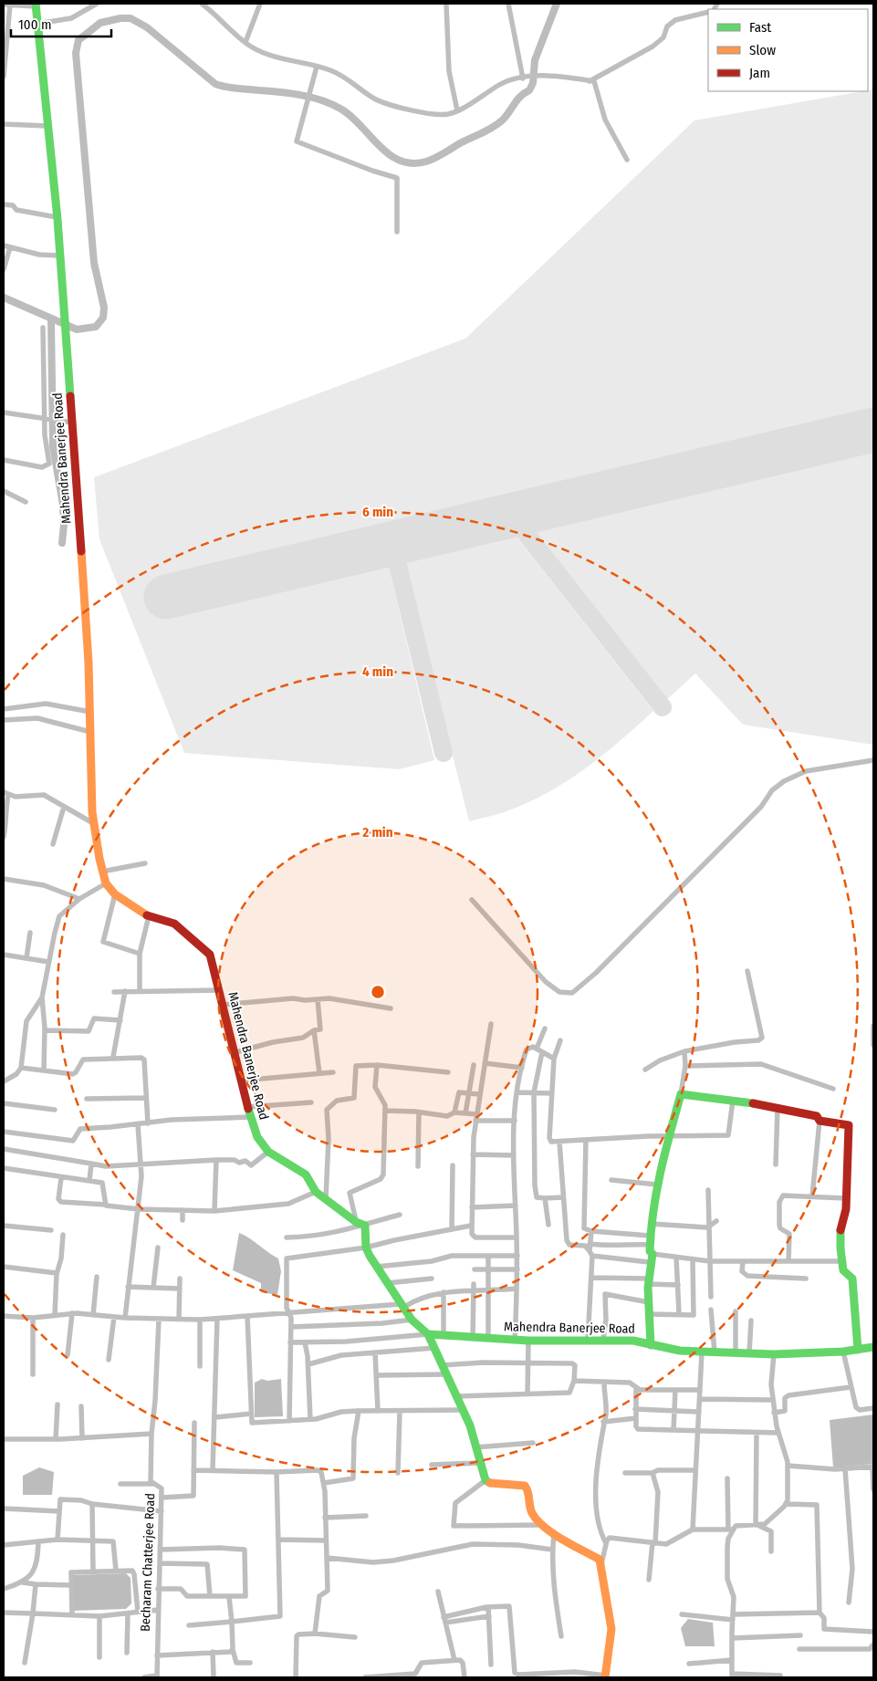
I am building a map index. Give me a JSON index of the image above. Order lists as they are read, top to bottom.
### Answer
{
  "streets": {
    "street": ["Mahendra Banerjee Road", "Becharam Chatterjee Road"]
  },
  "legend": ["Fast", "Slow", "Jam"],
  "scale_bar": "100 m",
  "rings": ["6 min", "4 min", "2 min"]
}
